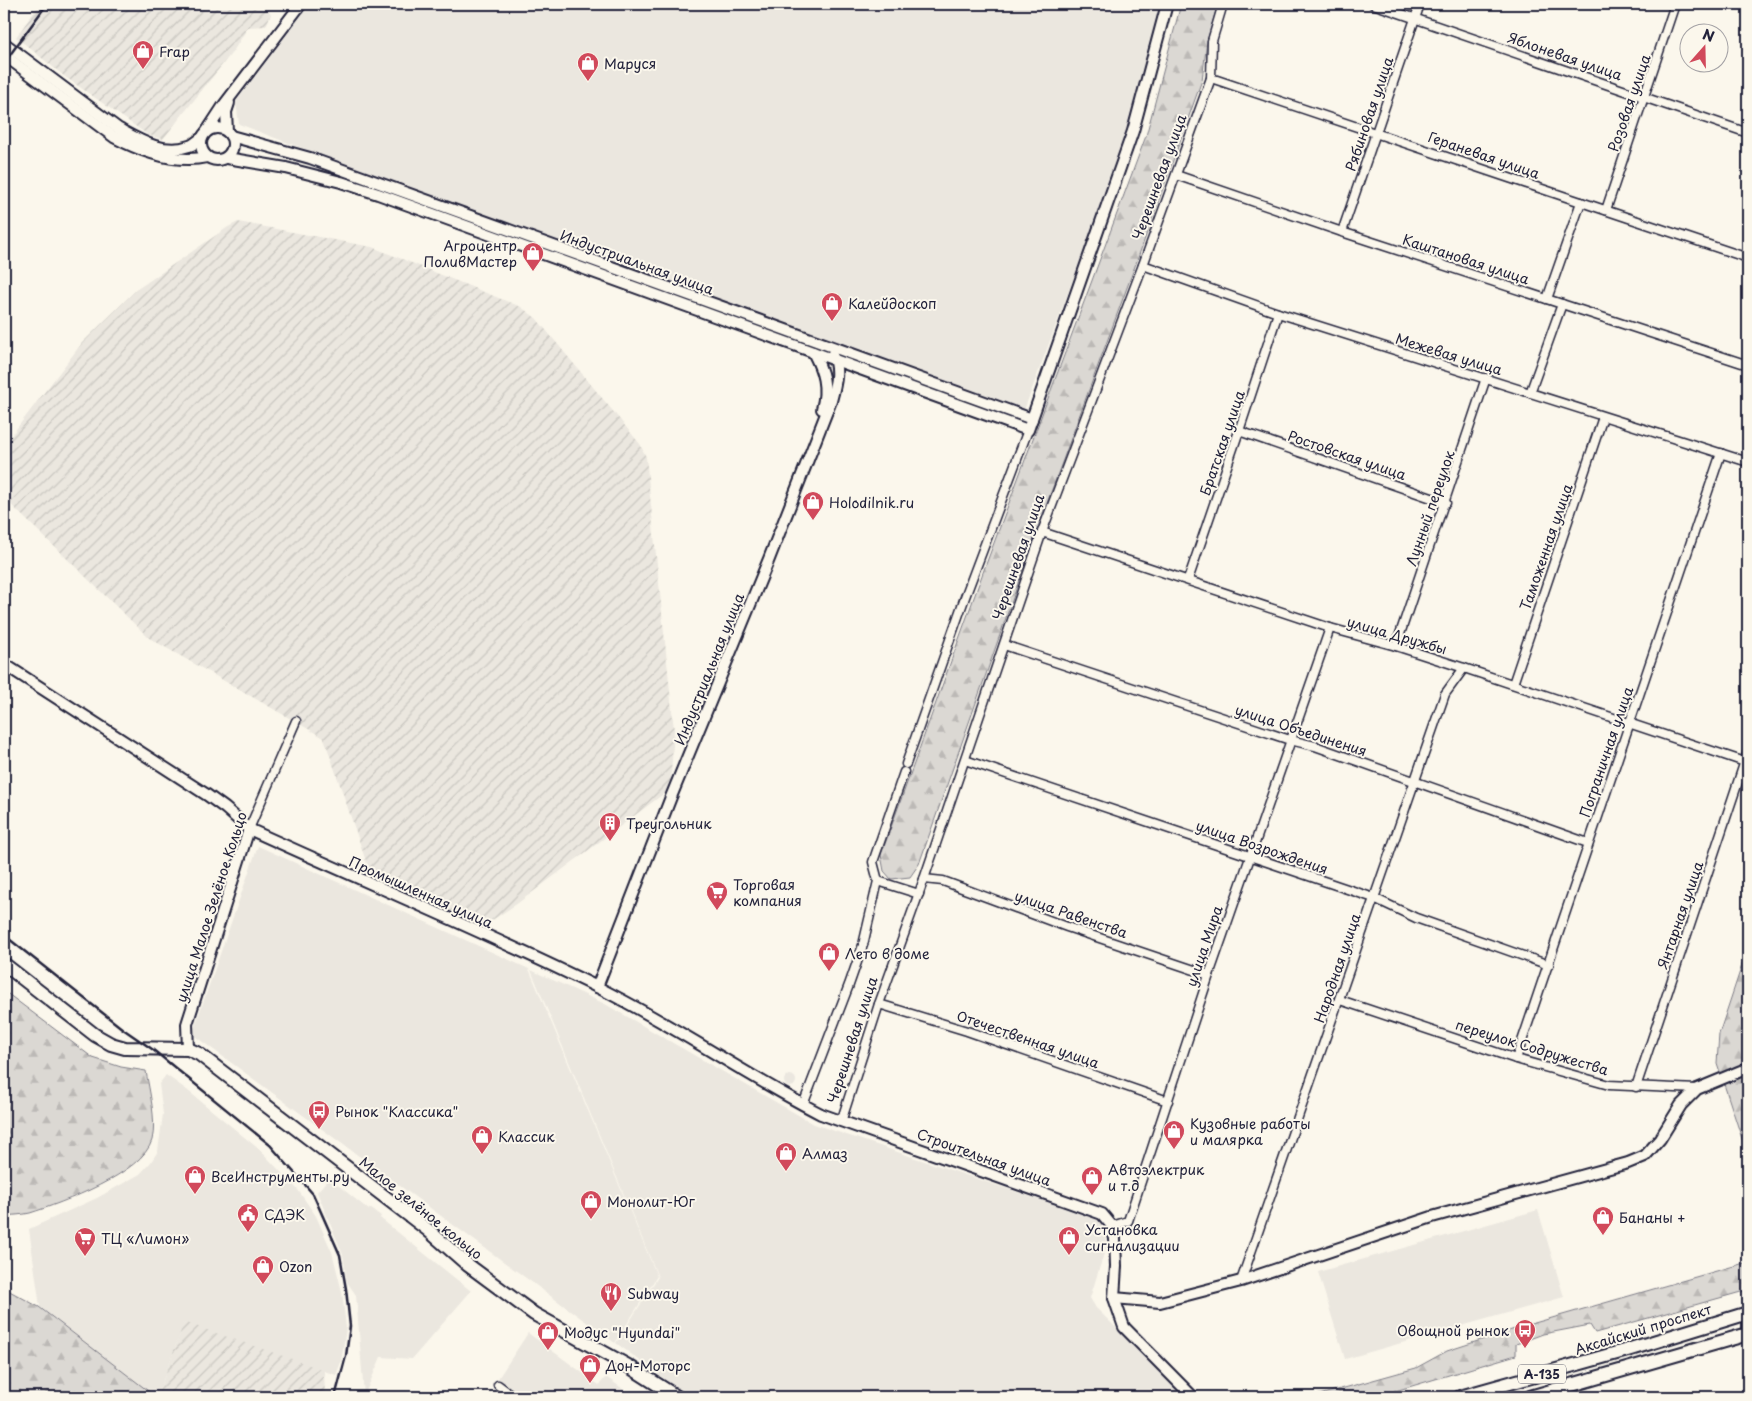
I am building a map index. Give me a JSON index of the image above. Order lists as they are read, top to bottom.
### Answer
{
  "streets": {
    "main road": ["Малое зелёное кольцо", "Аксайский проспект", "А-135"],
    "street": [
      "Яблоневая улица",
      "Розовая улица",
      "Рябиновая улица",
      "Гераневая улица",
      "Черешневая улица",
      "Каштановая улица",
      "Индустриальная улица",
      "Межевая улица",
      "Братская улица",
      "Ростовская улица",
      "Лунный переулок",
      "Таможенная улица",
      "улица Дружбы",
      "улица Объединения",
      "Пограничная улица",
      "улица Возрождения",
      "Промышленная улица",
      "улица Малое Зелёное Кольцо",
      "улица Равенства",
      "Янтарная улица",
      "улица Мира",
      "Народная улица",
      "Отечественная улица",
      "переулок Содружества",
      "Строительная улица"
    ]
  },
  "crossings": [
    ["Яблоневая улица", "Розовая улица"],
    ["Яблоневая улица", "Рябиновая улица"],
    ["Розовая улица", "Гераневая улица"],
    ["Рябиновая улица", "Гераневая улица"],
    ["Рябиновая улица", "Каштановая улица"],
    ["Гераневая улица", "Черешневая улица"],
    ["Черешневая улица", "Каштановая улица"],
    ["Черешневая улица", "Межевая улица"],
    ["Черешневая улица", "улица Дружбы"],
    ["Черешневая улица", "улица Объединения"],
    ["Черешневая улица", "улица Возрождения"],
    ["Черешневая улица", "Промышленная улица"],
    ["Черешневая улица", "улица Равенства"],
    ["Черешневая улица", "Отечественная улица"],
    ["Черешневая улица", "Строительная улица"],
    ["Индустриальная улица", "Промышленная улица"],
    ["Межевая улица", "Братская улица"],
    ["Межевая улица", "Лунный переулок"],
    ["Межевая улица", "Таможенная улица"],
    ["Межевая улица", "Пограничная улица"],
    ["Братская улица", "Ростовская улица"],
    ["Братская улица", "улица Дружбы"],
    ["Ростовская улица", "Лунный переулок"],
    ["Лунный переулок", "улица Дружбы"],
    ["Таможенная улица", "улица Дружбы"],
    ["улица Дружбы", "Пограничная улица"],
    ["улица Дружбы", "Янтарная улица"],
    ["улица Дружбы", "улица Мира"],
    ["улица Дружбы", "Народная улица"],
    ["улица Объединения", "Пограничная улица"],
    ["улица Объединения", "улица Мира"],
    ["улица Объединения", "Народная улица"],
    ["Пограничная улица", "улица Возрождения"],
    ["Пограничная улица", "переулок Содружества"],
    ["улица Возрождения", "улица Мира"],
    ["улица Возрождения", "Народная улица"],
    ["Промышленная улица", "улица Малое Зелёное Кольцо"],
    ["Промышленная улица", "Строительная улица"],
    ["улица Малое Зелёное Кольцо", "Малое зелёное кольцо"],
    ["улица Равенства", "улица Мира"],
    ["Янтарная улица", "переулок Содружества"],
    ["улица Мира", "Отечественная улица"],
    ["улица Мира", "Строительная улица"],
    ["Народная улица", "переулок Содружества"]
  ],
  "places": {
    "shop": [
      "Frap",
      "Маруся",
      "Агроцентр ПоливМастер",
      "Калейдоскоп",
      "Holodilnik.ru",
      "Лето в доме",
      "Кузовные работы и малярка",
      "Классик",
      "Алмаз",
      "ВсеИнструменты.ру",
      "Автоэлектрик и т.д",
      "Монолит-Юг",
      "Бананы +",
      "Установка сигнализации",
      "Ozon",
      "Модус \"Hyundai\"",
      "Дон-Моторс"
    ],
    "building": ["Треугольник"],
    "supermarket": ["Торговая компания", "ТЦ «Лимон»"],
    "bus stop": ["Рынок \"Классика\"", "Овощной рынок"],
    "public building": ["СДЭК"],
    "restaurant": ["Subway"]
  },
  "north": "top"
}
